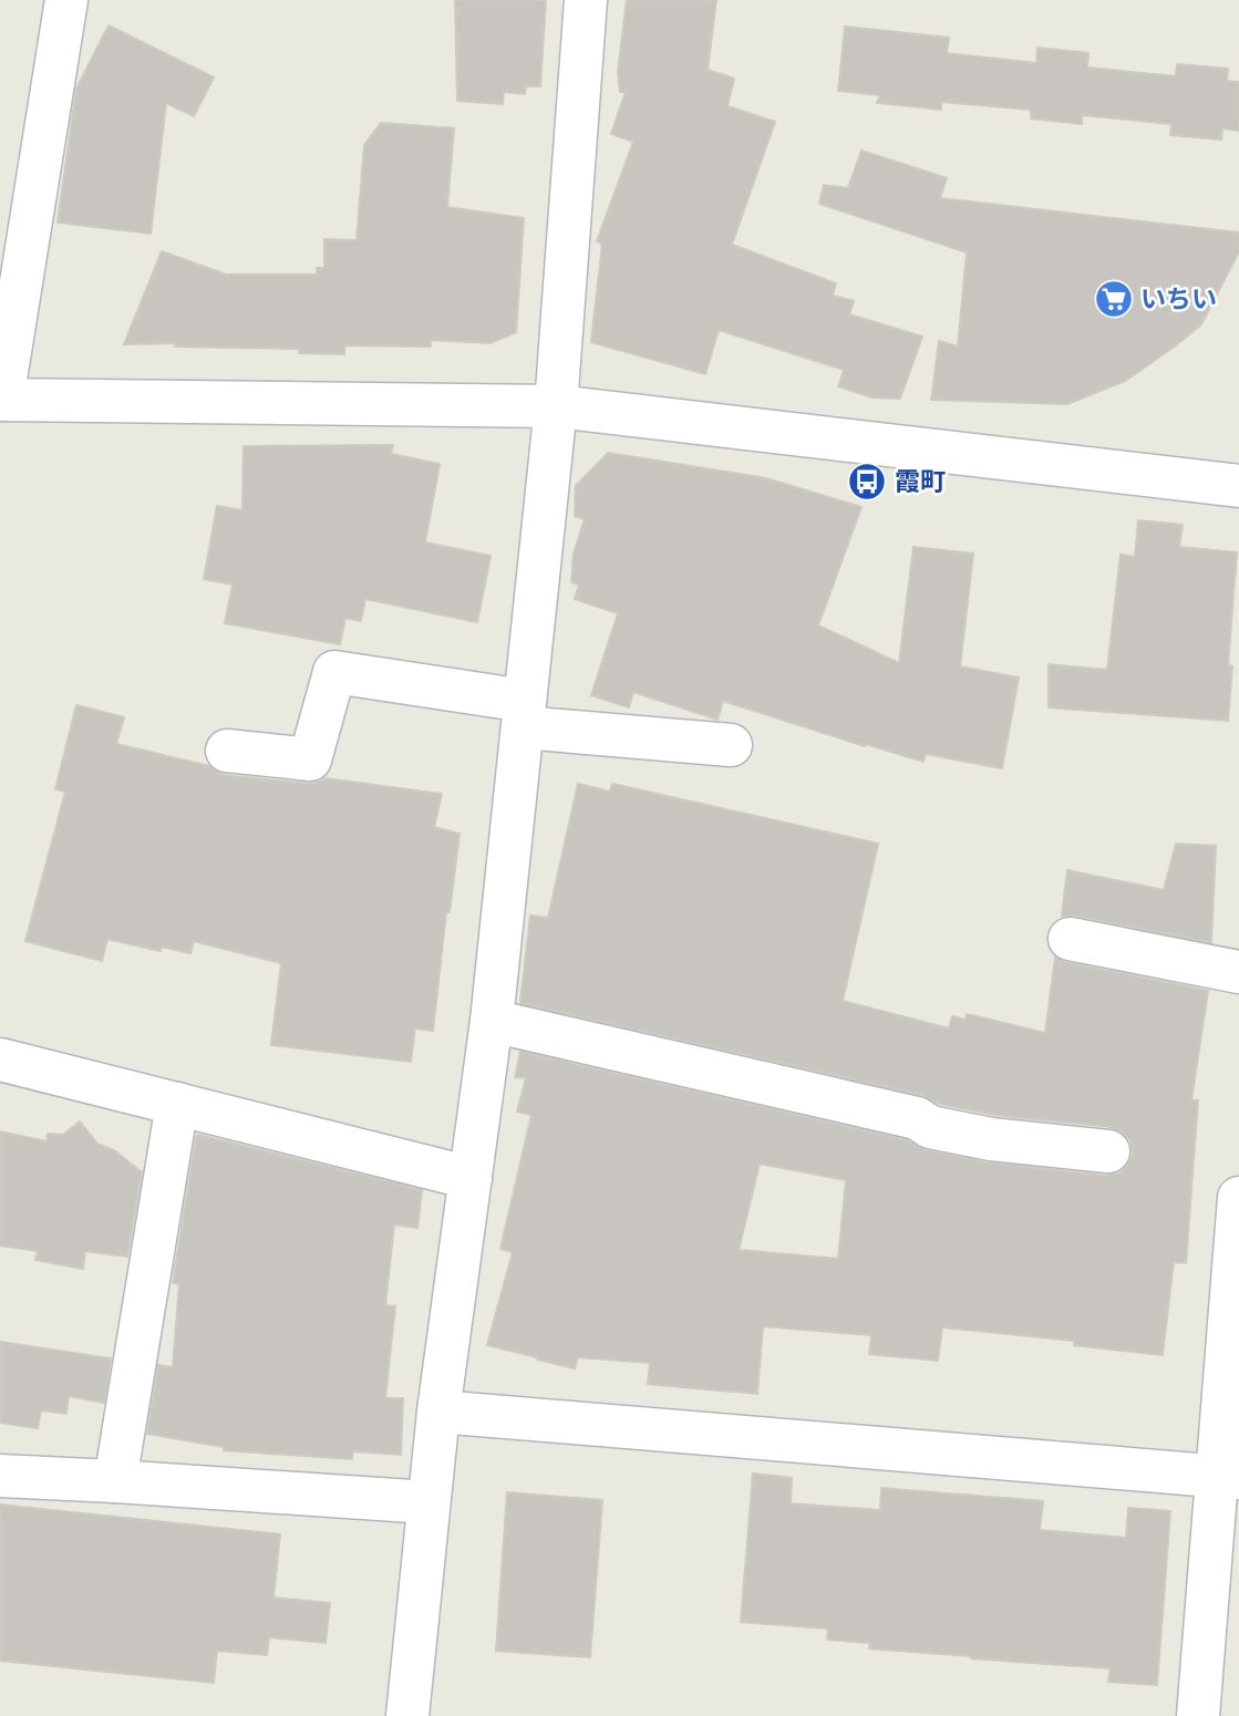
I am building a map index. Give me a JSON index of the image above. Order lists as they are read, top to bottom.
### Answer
{
  "places": {
    "supermarket": ["いちい"],
    "bus stop": ["霞町"]
  }
}
